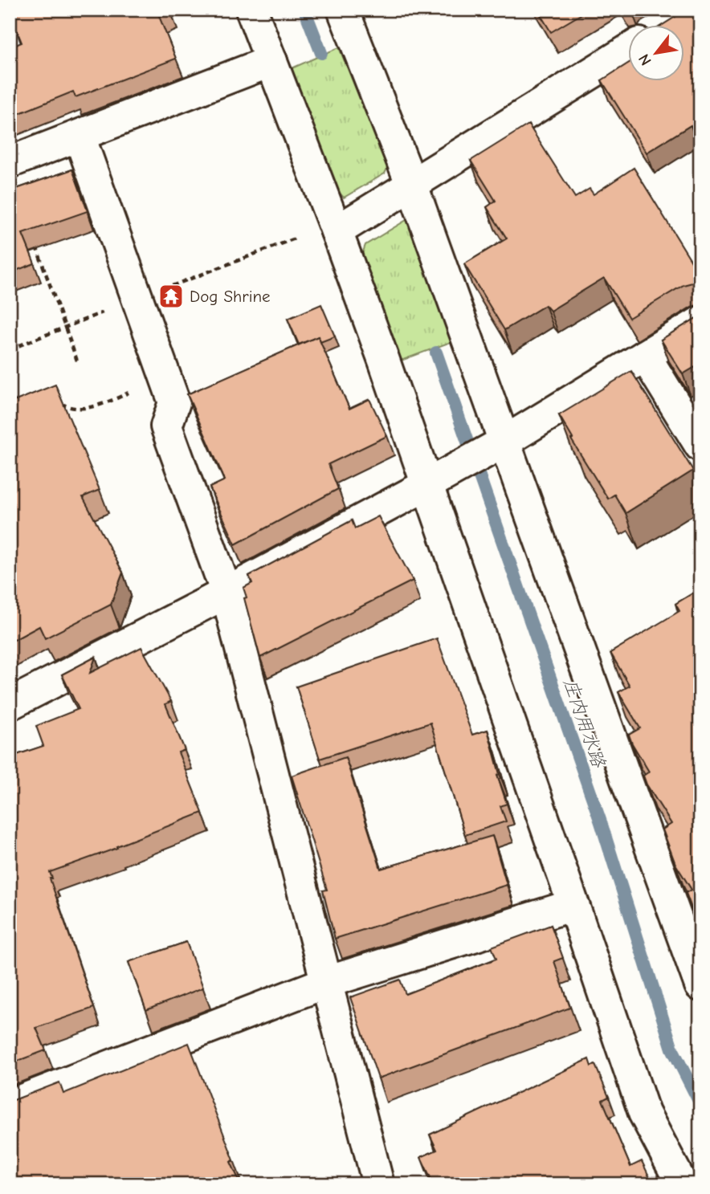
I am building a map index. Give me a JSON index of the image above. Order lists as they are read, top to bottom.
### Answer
{
  "water": ["庄内用水路"],
  "places": {
    "temple": ["Dog Shrine"]
  },
  "north": "bottom left"
}
